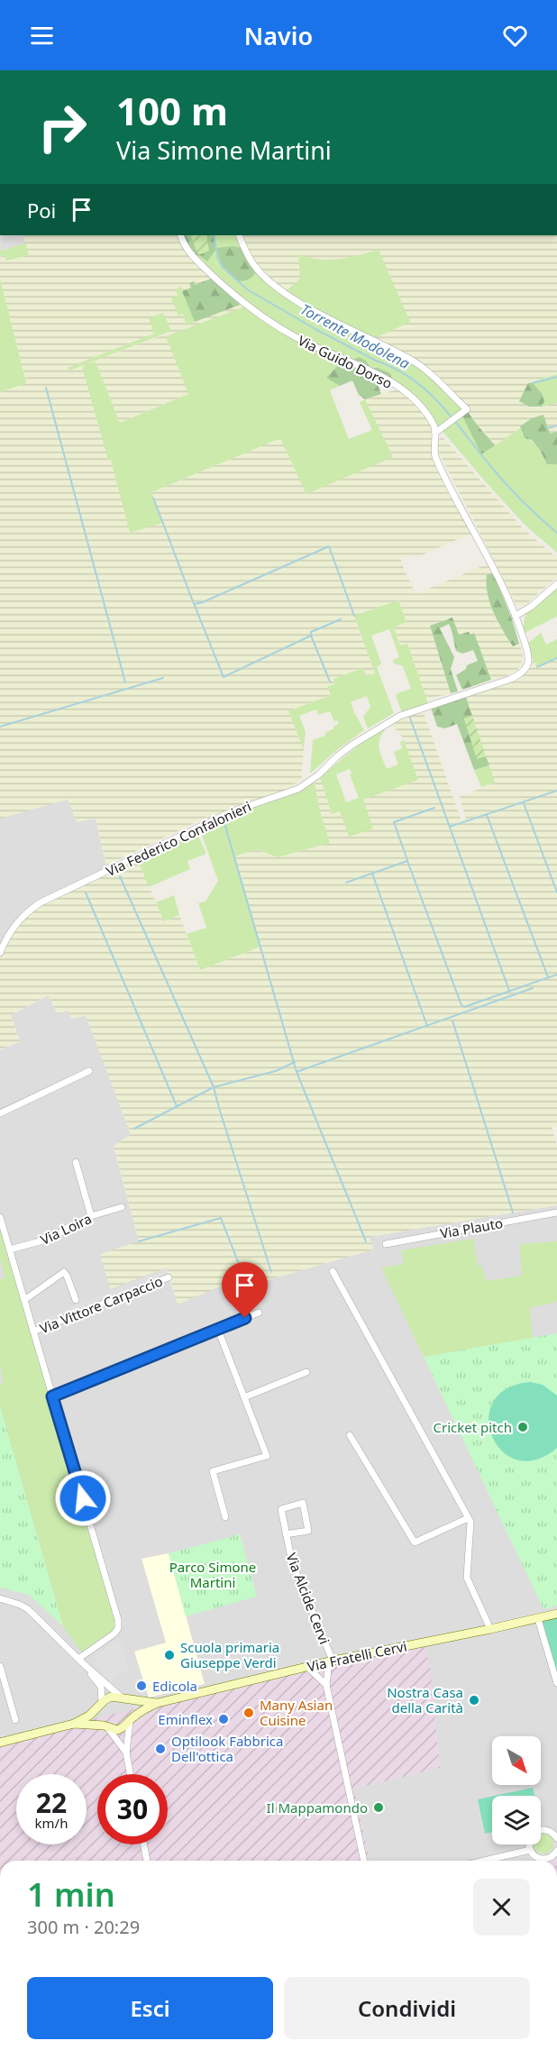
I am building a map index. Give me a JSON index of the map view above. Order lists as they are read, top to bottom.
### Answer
{
  "streets": {
    "main road": ["Via Fratelli Cervi"],
    "street": [
      "Via Guido Dorso",
      "Via Federico Confalonieri",
      "Via Plauto",
      "Via Loira",
      "Via Vittore Carpaccio",
      "Via Alcide Cervi"
    ]
  },
  "crossings": [
    ["Via Guido Dorso", "Via Federico Confalonieri"],
    ["Via Alcide Cervi", "Via Fratelli Cervi"]
  ],
  "water": ["Torrente Modolena"],
  "parks": ["Parco Simone Martini"],
  "places": [
    "Cricket pitch",
    "Scuola primaria Giuseppe Verdi",
    "Edicola",
    "Nostra Casa della Carità",
    "Many Asian Cuisine",
    "Eminflex",
    "Optilook Fabbrica Dell'ottica",
    "Il Mappamondo"
  ],
  "north": "bottom right",
  "page": {
    "header": "Navio",
    "turn": ["100 m", "Via Simone Martini"],
    "then": "Poi",
    "speed": "22 km/h",
    "limit": "30",
    "heading": ["1 min", "300 m · 20:29"],
    "buttons": ["Esci", "Condividi"]
  }
}
